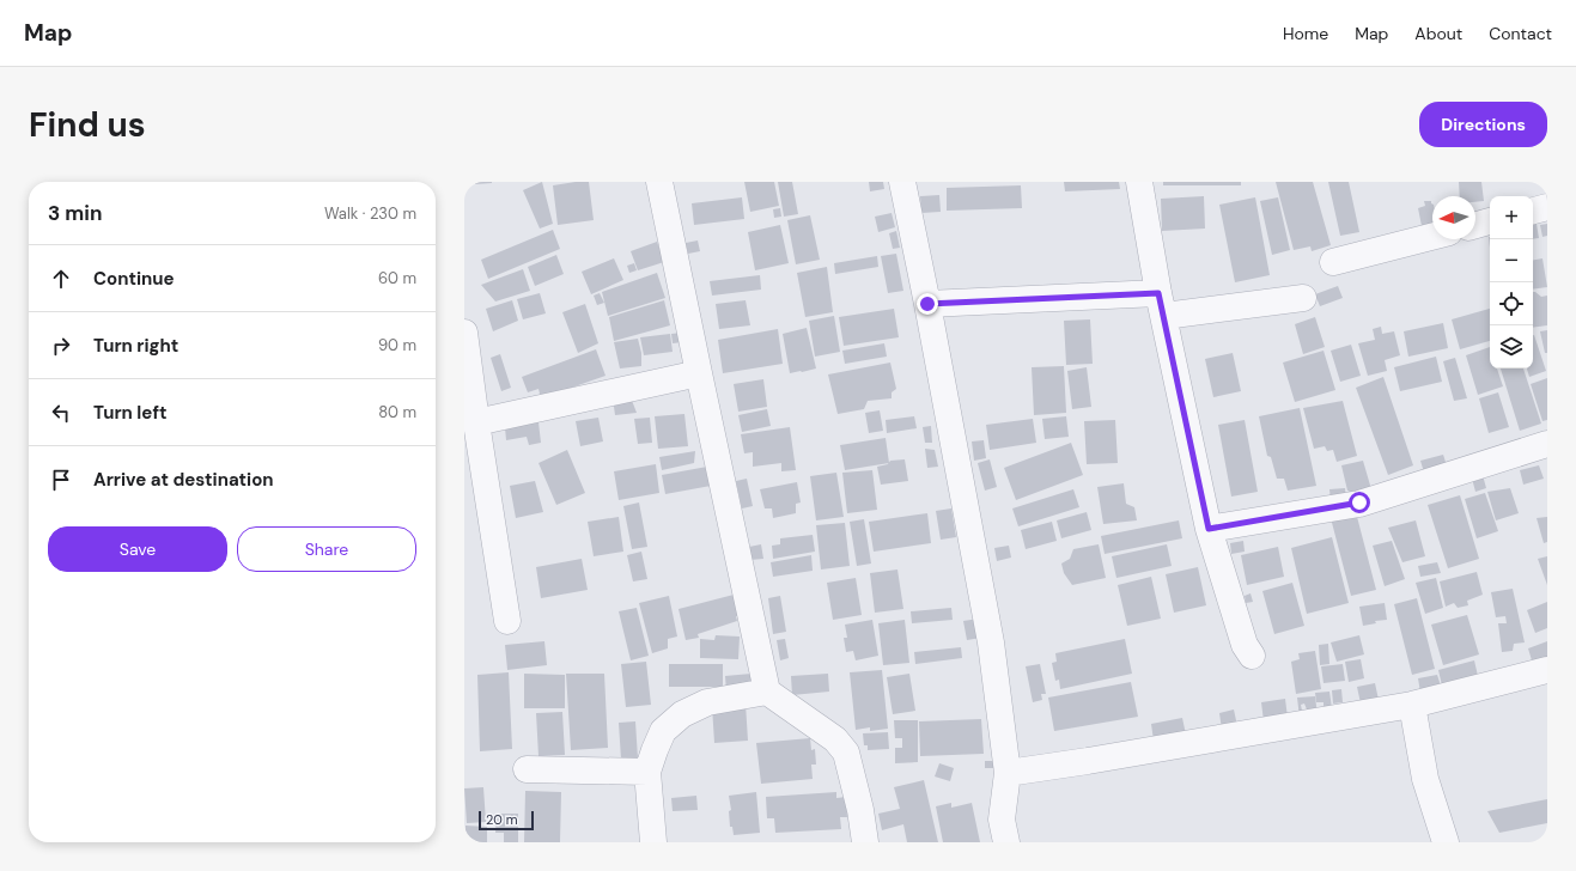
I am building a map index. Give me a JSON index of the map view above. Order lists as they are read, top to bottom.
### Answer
{
  "scale_bar": "20 m",
  "north": "left",
  "page": {
    "header": "Map",
    "nav": [
      "Home",
      "Map",
      "About",
      "Contact"
    ],
    "buttons": [
      "Directions",
      ["Save", "Share"]
    ],
    "title": "Find us",
    "heading": ["3 min", "Walk · 230 m"],
    "map_buttons": ["+", "−"],
    "list": [
      ["Continue", "60 m"],
      ["Turn right", "90 m"],
      ["Turn left", "80 m"],
      "Arrive at destination"
    ],
    "scale": "20 m"
  }
}
